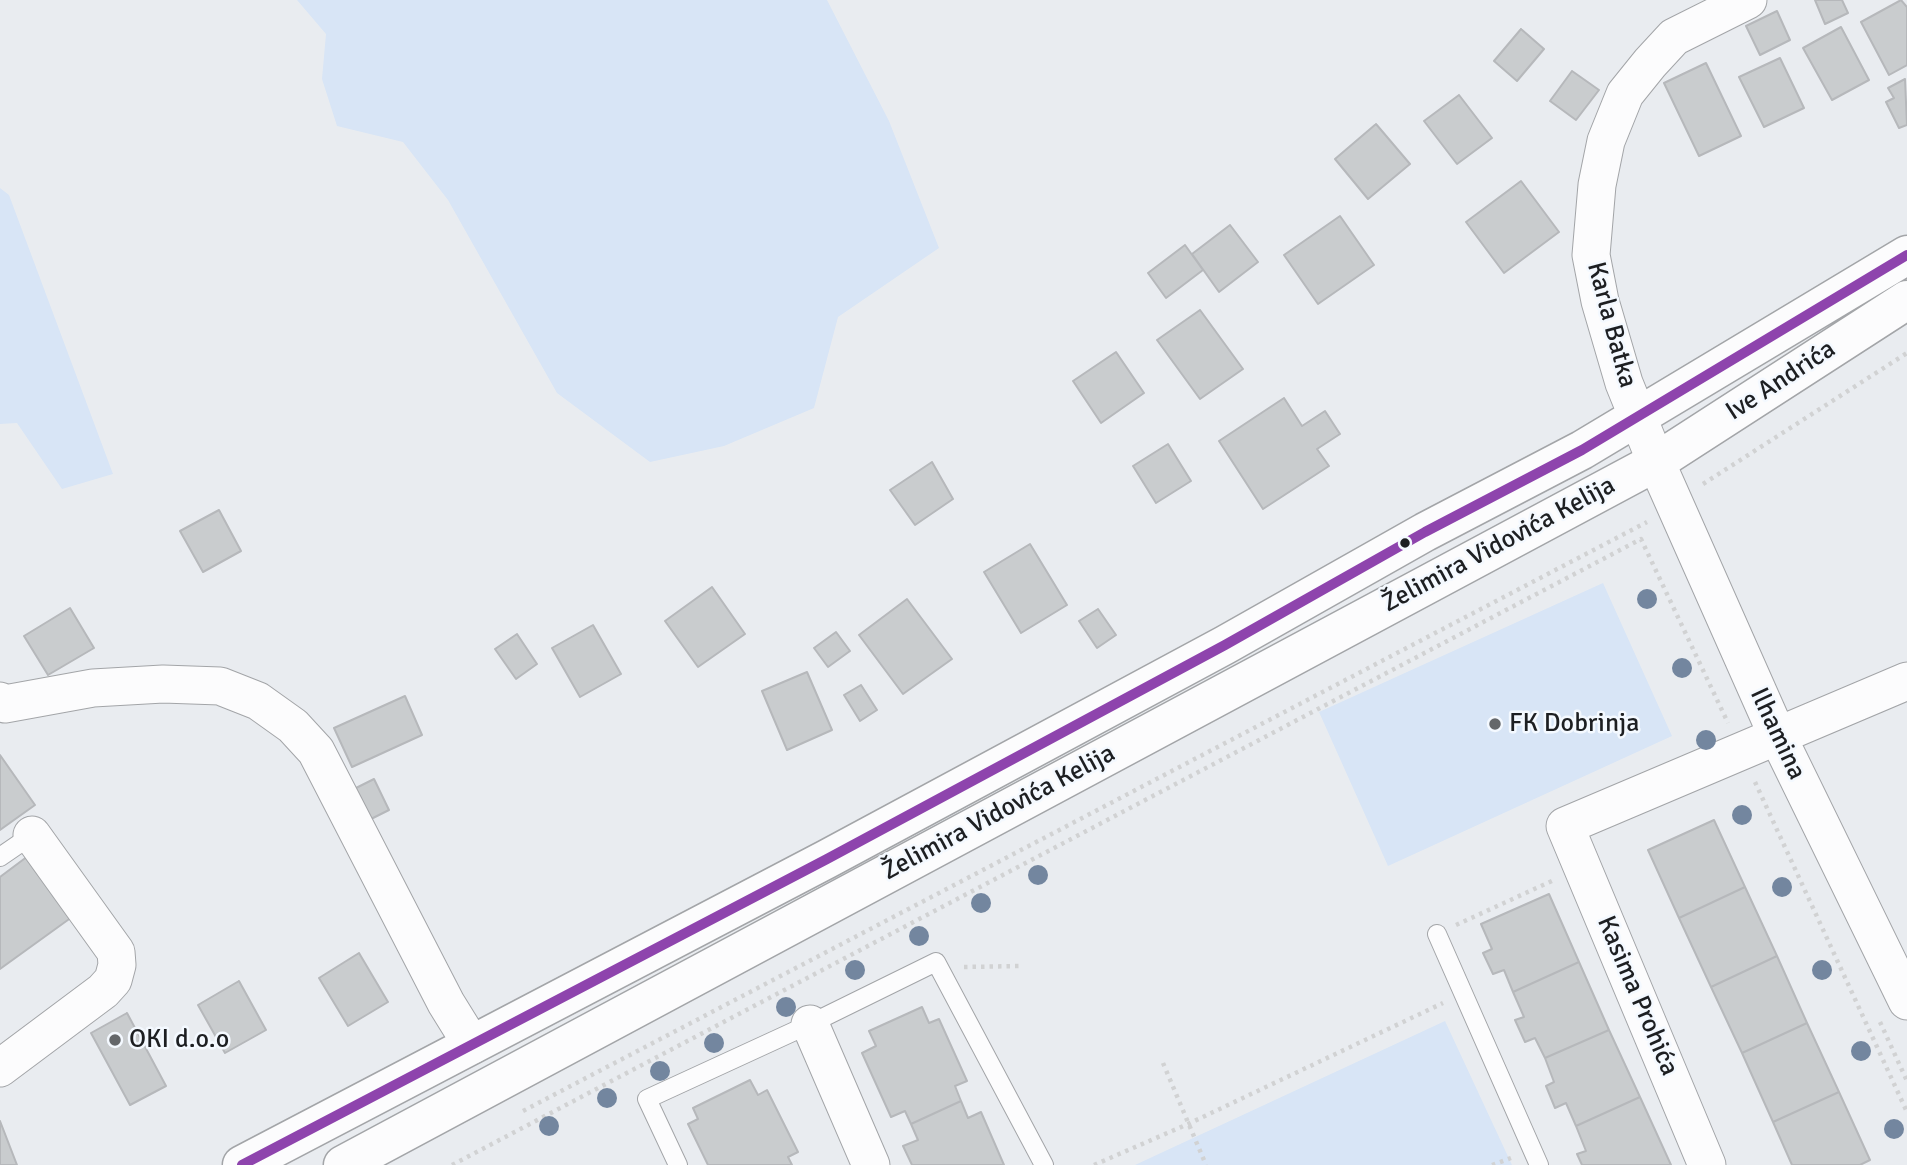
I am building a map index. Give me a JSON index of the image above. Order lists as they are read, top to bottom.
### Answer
{
  "streets": {
    "main road": ["Ive Andrića", "Želimira Vidovića Kelija"],
    "street": ["Karla Batka", "Ilhamina", "Kasima Prohića"]
  },
  "crossings": [
    ["Karla Batka", "Ive Andrića"],
    ["Karla Batka", "Želimira Vidovića Kelija"],
    ["Karla Batka", "Ilhamina"],
    ["Ive Andrića", "Želimira Vidovića Kelija"],
    ["Ive Andrića", "Ilhamina"],
    ["Želimira Vidovića Kelija", "Ilhamina"]
  ],
  "places": ["FK Dobrinja", "OKI d.o.o"]
}
